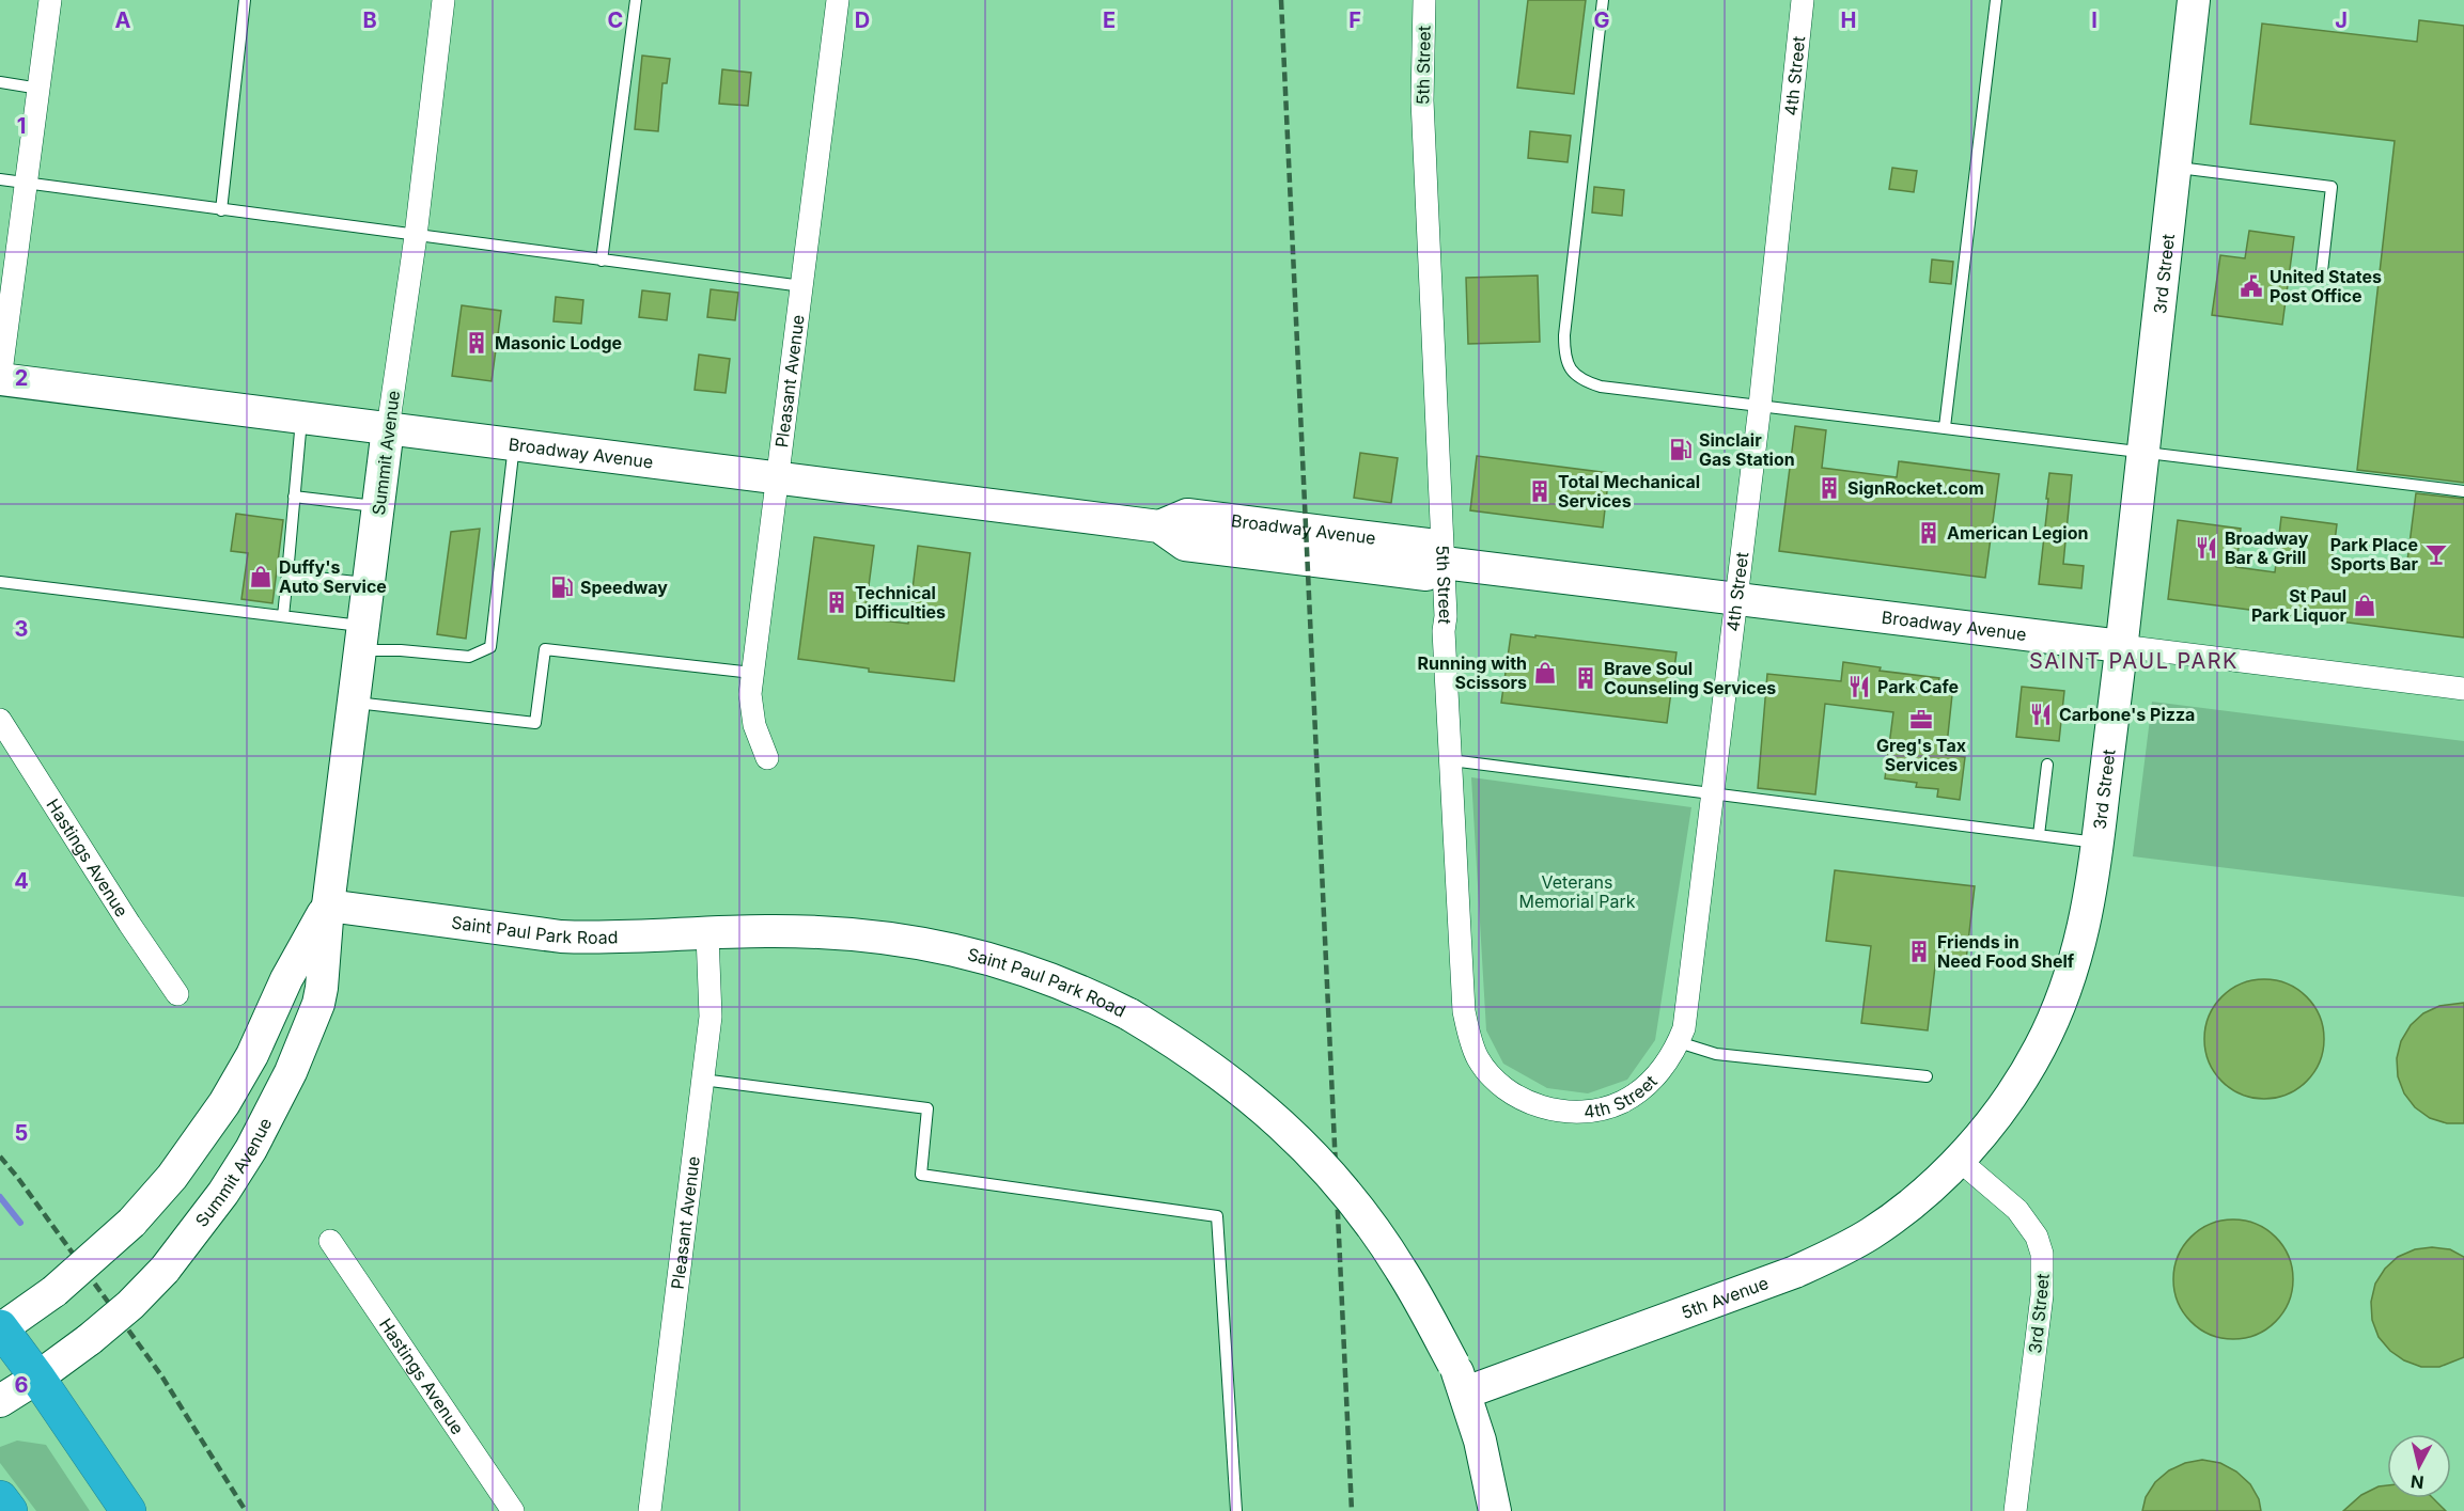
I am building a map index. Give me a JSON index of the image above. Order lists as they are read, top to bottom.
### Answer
{
  "streets": {
    "street": [
      "5th Street",
      "4th Street",
      "3rd Street",
      "Pleasant Avenue",
      "Summit Avenue",
      "Broadway Avenue",
      "Hastings Avenue",
      "Saint Paul Park Road",
      "5th Avenue"
    ]
  },
  "crossings": [
    ["5th Street", "4th Street"],
    ["5th Street", "Broadway Avenue"],
    ["4th Street", "Broadway Avenue"],
    ["3rd Street", "Broadway Avenue"],
    ["3rd Street", "5th Avenue"],
    ["Pleasant Avenue", "Broadway Avenue"],
    ["Pleasant Avenue", "Saint Paul Park Road"],
    ["Summit Avenue", "Broadway Avenue"],
    ["Summit Avenue", "Saint Paul Park Road"],
    ["Saint Paul Park Road", "5th Avenue"]
  ],
  "districts": ["SAINT PAUL PARK"],
  "parks": ["Veterans Memorial Park"],
  "places": {
    "public building": ["United States Post Office"],
    "building": [
      "Masonic Lodge",
      "SignRocket.com",
      "Total Mechanical Services",
      "American Legion",
      "Technical Difficulties",
      "Brave Soul Counseling Services",
      "Friends in Need Food Shelf"
    ],
    "fuel station": ["Sinclair Gas Station", "Speedway"],
    "restaurant": ["Broadway Bar & Grill", "Park Cafe", "Carbone's Pizza"],
    "bar": ["Park Place Sports Bar"],
    "shop": ["Duffy's Auto Service", "St Paul Park Liquor", "Running with Scissors"],
    "office": ["Greg's Tax Services"]
  },
  "north": "bottom",
  "grid": {
    "columns": [
      "A",
      "B",
      "C",
      "D",
      "E",
      "F",
      "G",
      "H",
      "I",
      "J"
    ],
    "rows": [
      "1",
      "2",
      "3",
      "4",
      "5",
      "6"
    ]
  }
}
